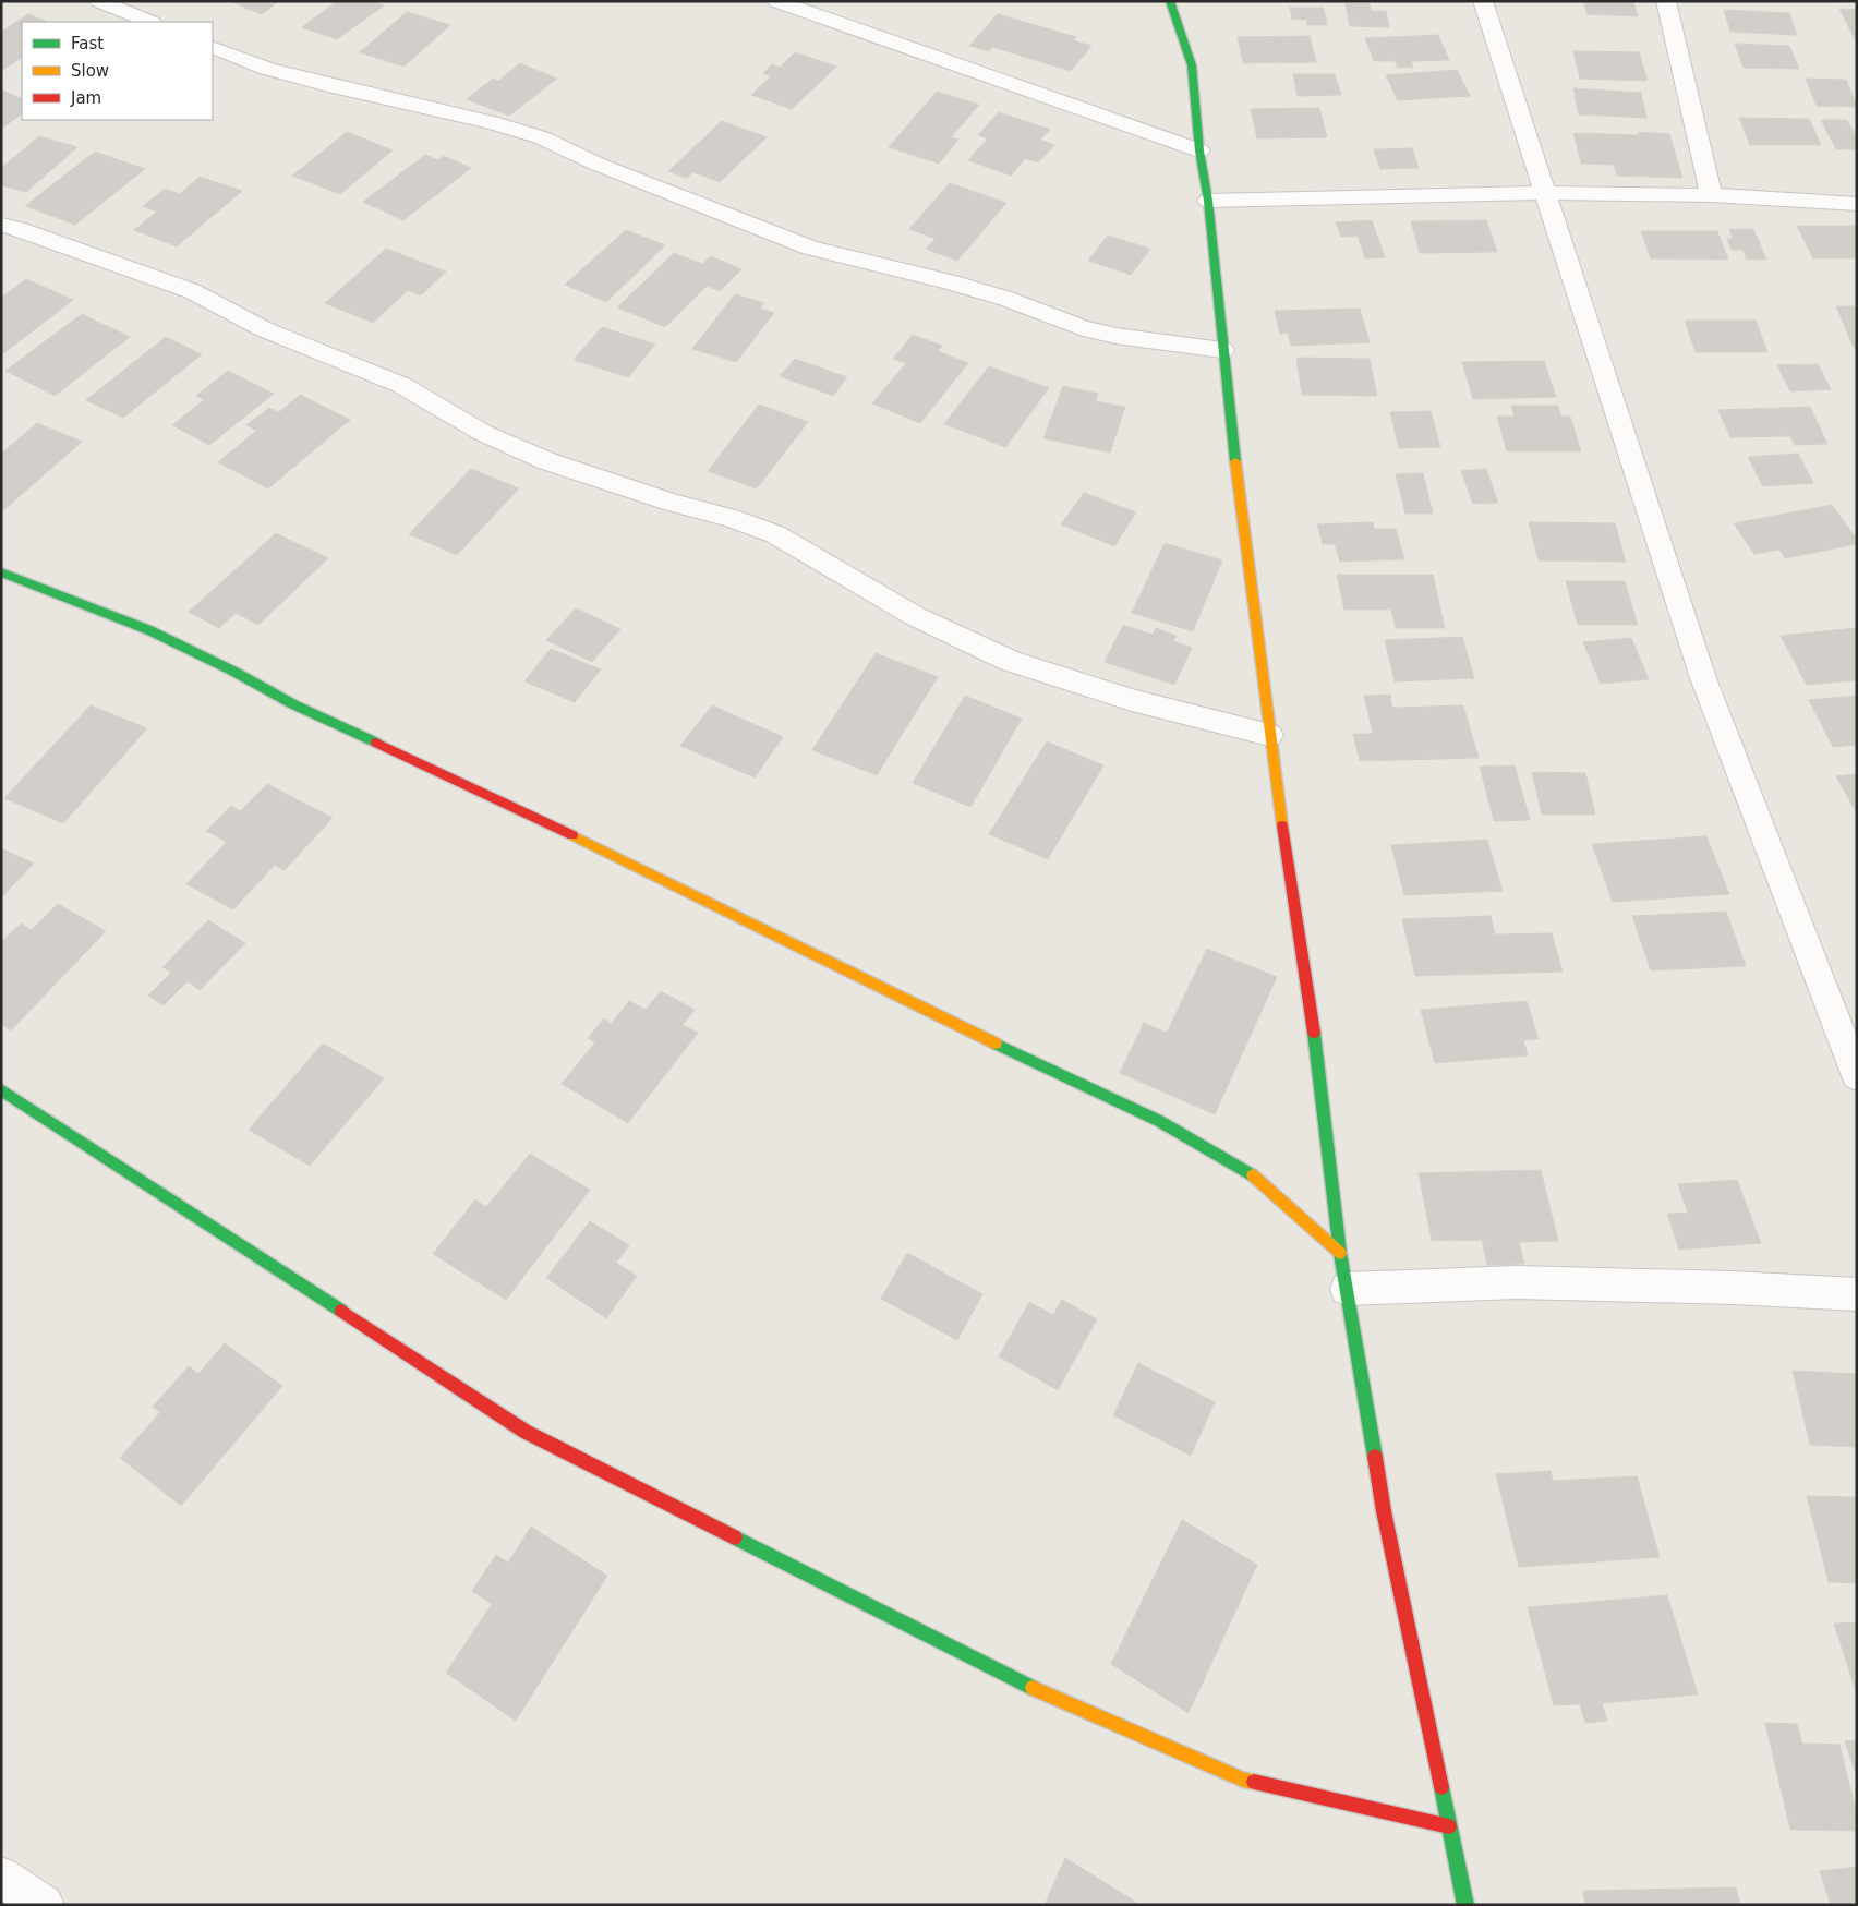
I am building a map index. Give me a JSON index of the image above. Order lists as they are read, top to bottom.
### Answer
{
  "legend": ["Fast", "Slow", "Jam"]
}
